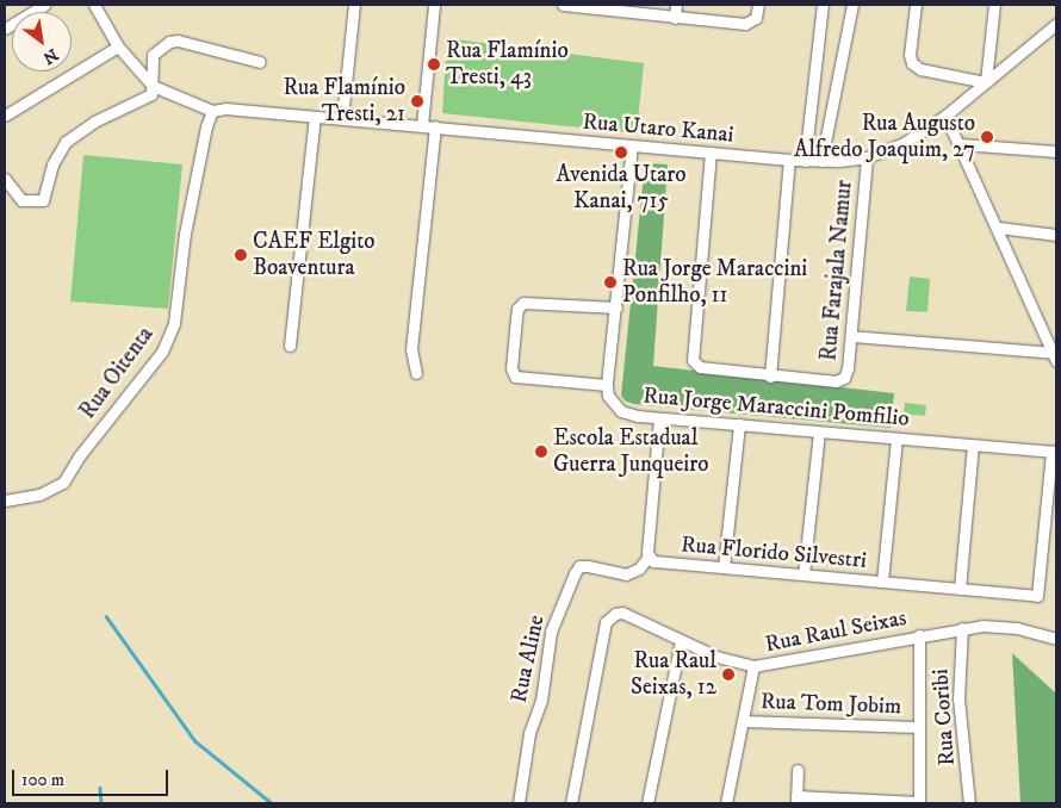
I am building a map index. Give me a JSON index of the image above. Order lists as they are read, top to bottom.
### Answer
{
  "streets": {
    "street": [
      "Rua Utaro Kanai",
      "Rua Farajala Namur",
      "Rua Oitenta",
      "Rua Jorge Maraccini Pomfilio",
      "Rua Florido Silvestri",
      "Rua Raul Seixas",
      "Rua Aline",
      "Rua Tom Jobim",
      "Rua Coribi"
    ]
  },
  "crossings": [
    ["Rua Utaro Kanai", "Rua Farajala Namur"],
    ["Rua Utaro Kanai", "Rua Oitenta"],
    ["Rua Jorge Maraccini Pomfilio", "Rua Florido Silvestri"],
    ["Rua Florido Silvestri", "Rua Aline"],
    ["Rua Raul Seixas", "Rua Coribi"]
  ],
  "places": [
    "Rua Flamínio Tresti, 43",
    "Rua Flamínio Tresti, 21",
    "Rua Augusto Alfredo Joaquim, 27",
    "Avenida Utaro Kanai, 715",
    "CAEF Elgito Boaventura",
    "Rua Jorge Maraccini Ponfilho, 11",
    "Escola Estadual Guerra Junqueiro",
    "Rua Raul Seixas, 12"
  ],
  "scale_bar": "100 m",
  "north": "bottom right"
}
